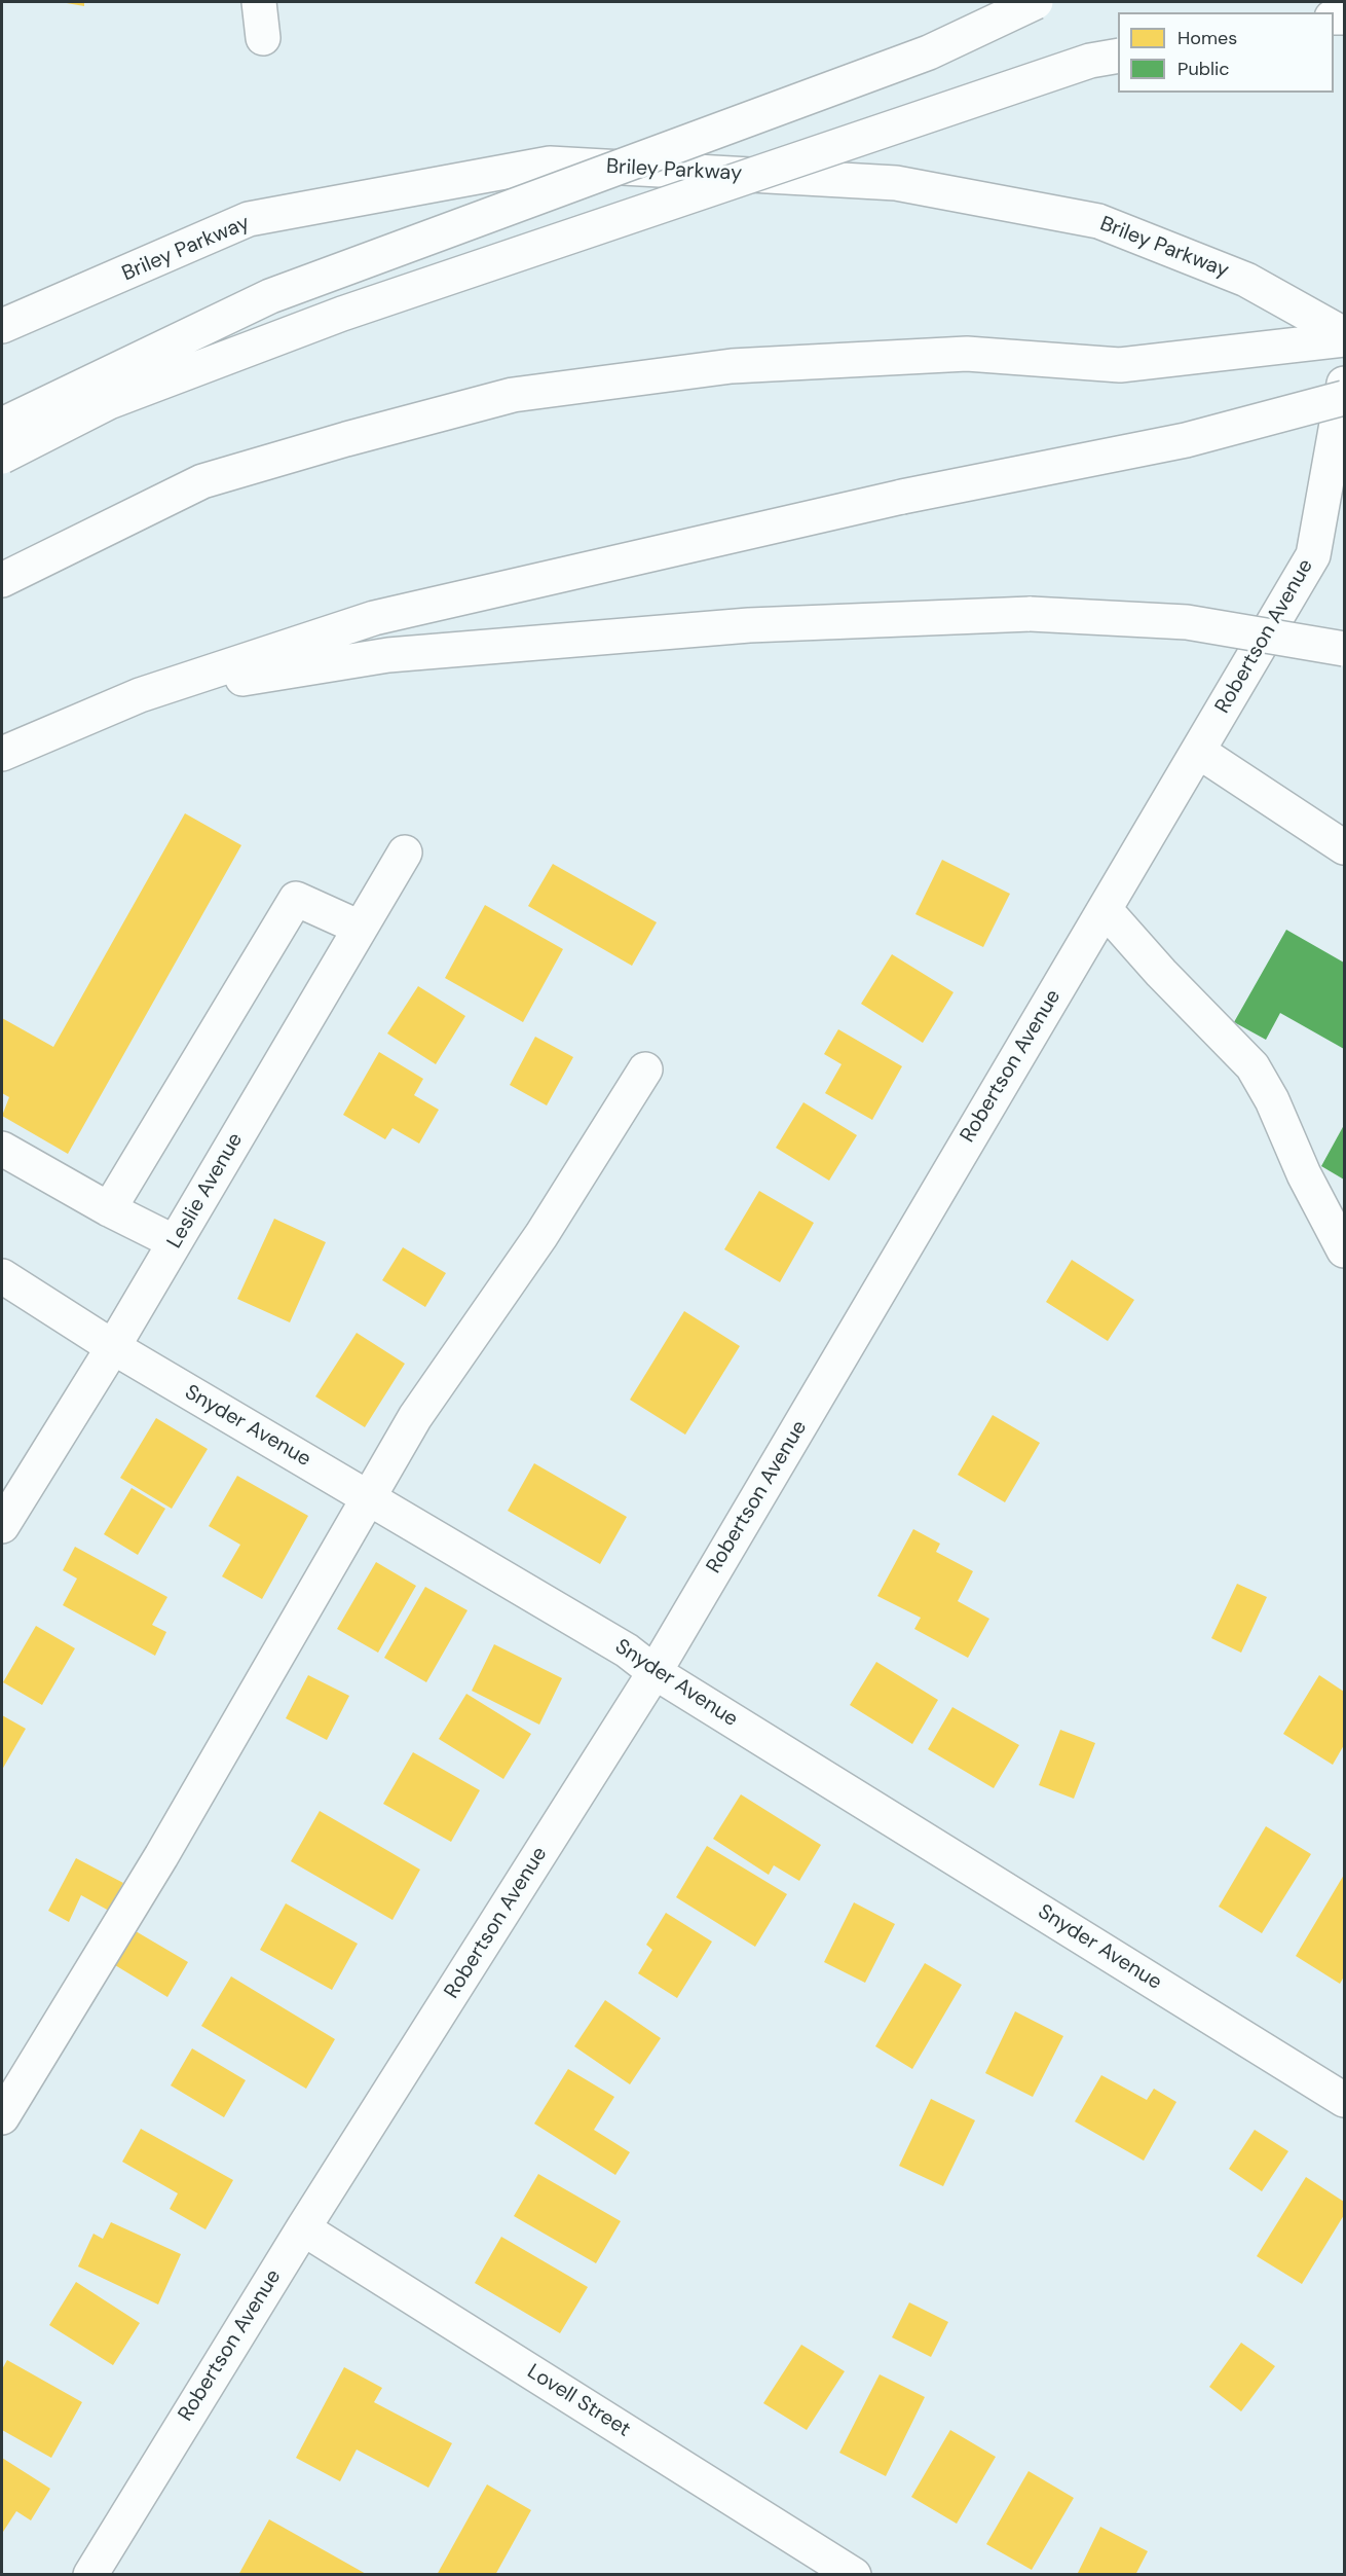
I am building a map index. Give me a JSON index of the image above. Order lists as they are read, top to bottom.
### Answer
{
  "streets": {
    "main road": [
      "Briley Parkway",
      "Robertson Avenue",
      "Leslie Avenue",
      "Snyder Avenue",
      "Lovell Street"
    ]
  },
  "crossings": [
    ["Robertson Avenue", "Snyder Avenue"],
    ["Robertson Avenue", "Lovell Street"],
    ["Leslie Avenue", "Snyder Avenue"]
  ],
  "legend": ["Homes", "Public"]
}
